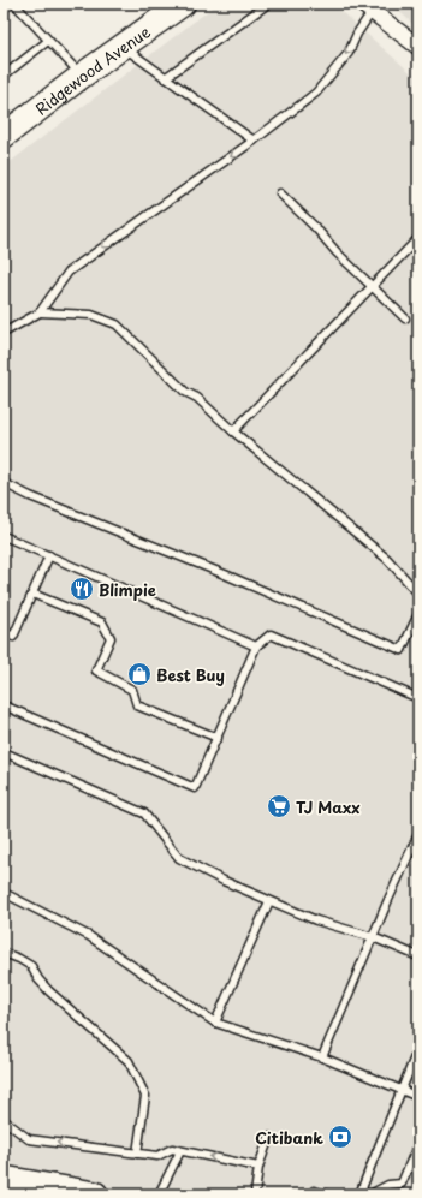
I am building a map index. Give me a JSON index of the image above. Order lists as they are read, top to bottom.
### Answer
{
  "streets": {
    "main road": ["Ridgewood Avenue"]
  },
  "places": {
    "restaurant": ["Blimpie"],
    "shop": ["Best Buy"],
    "supermarket": ["TJ Maxx"],
    "bank": ["Citibank"]
  }
}
